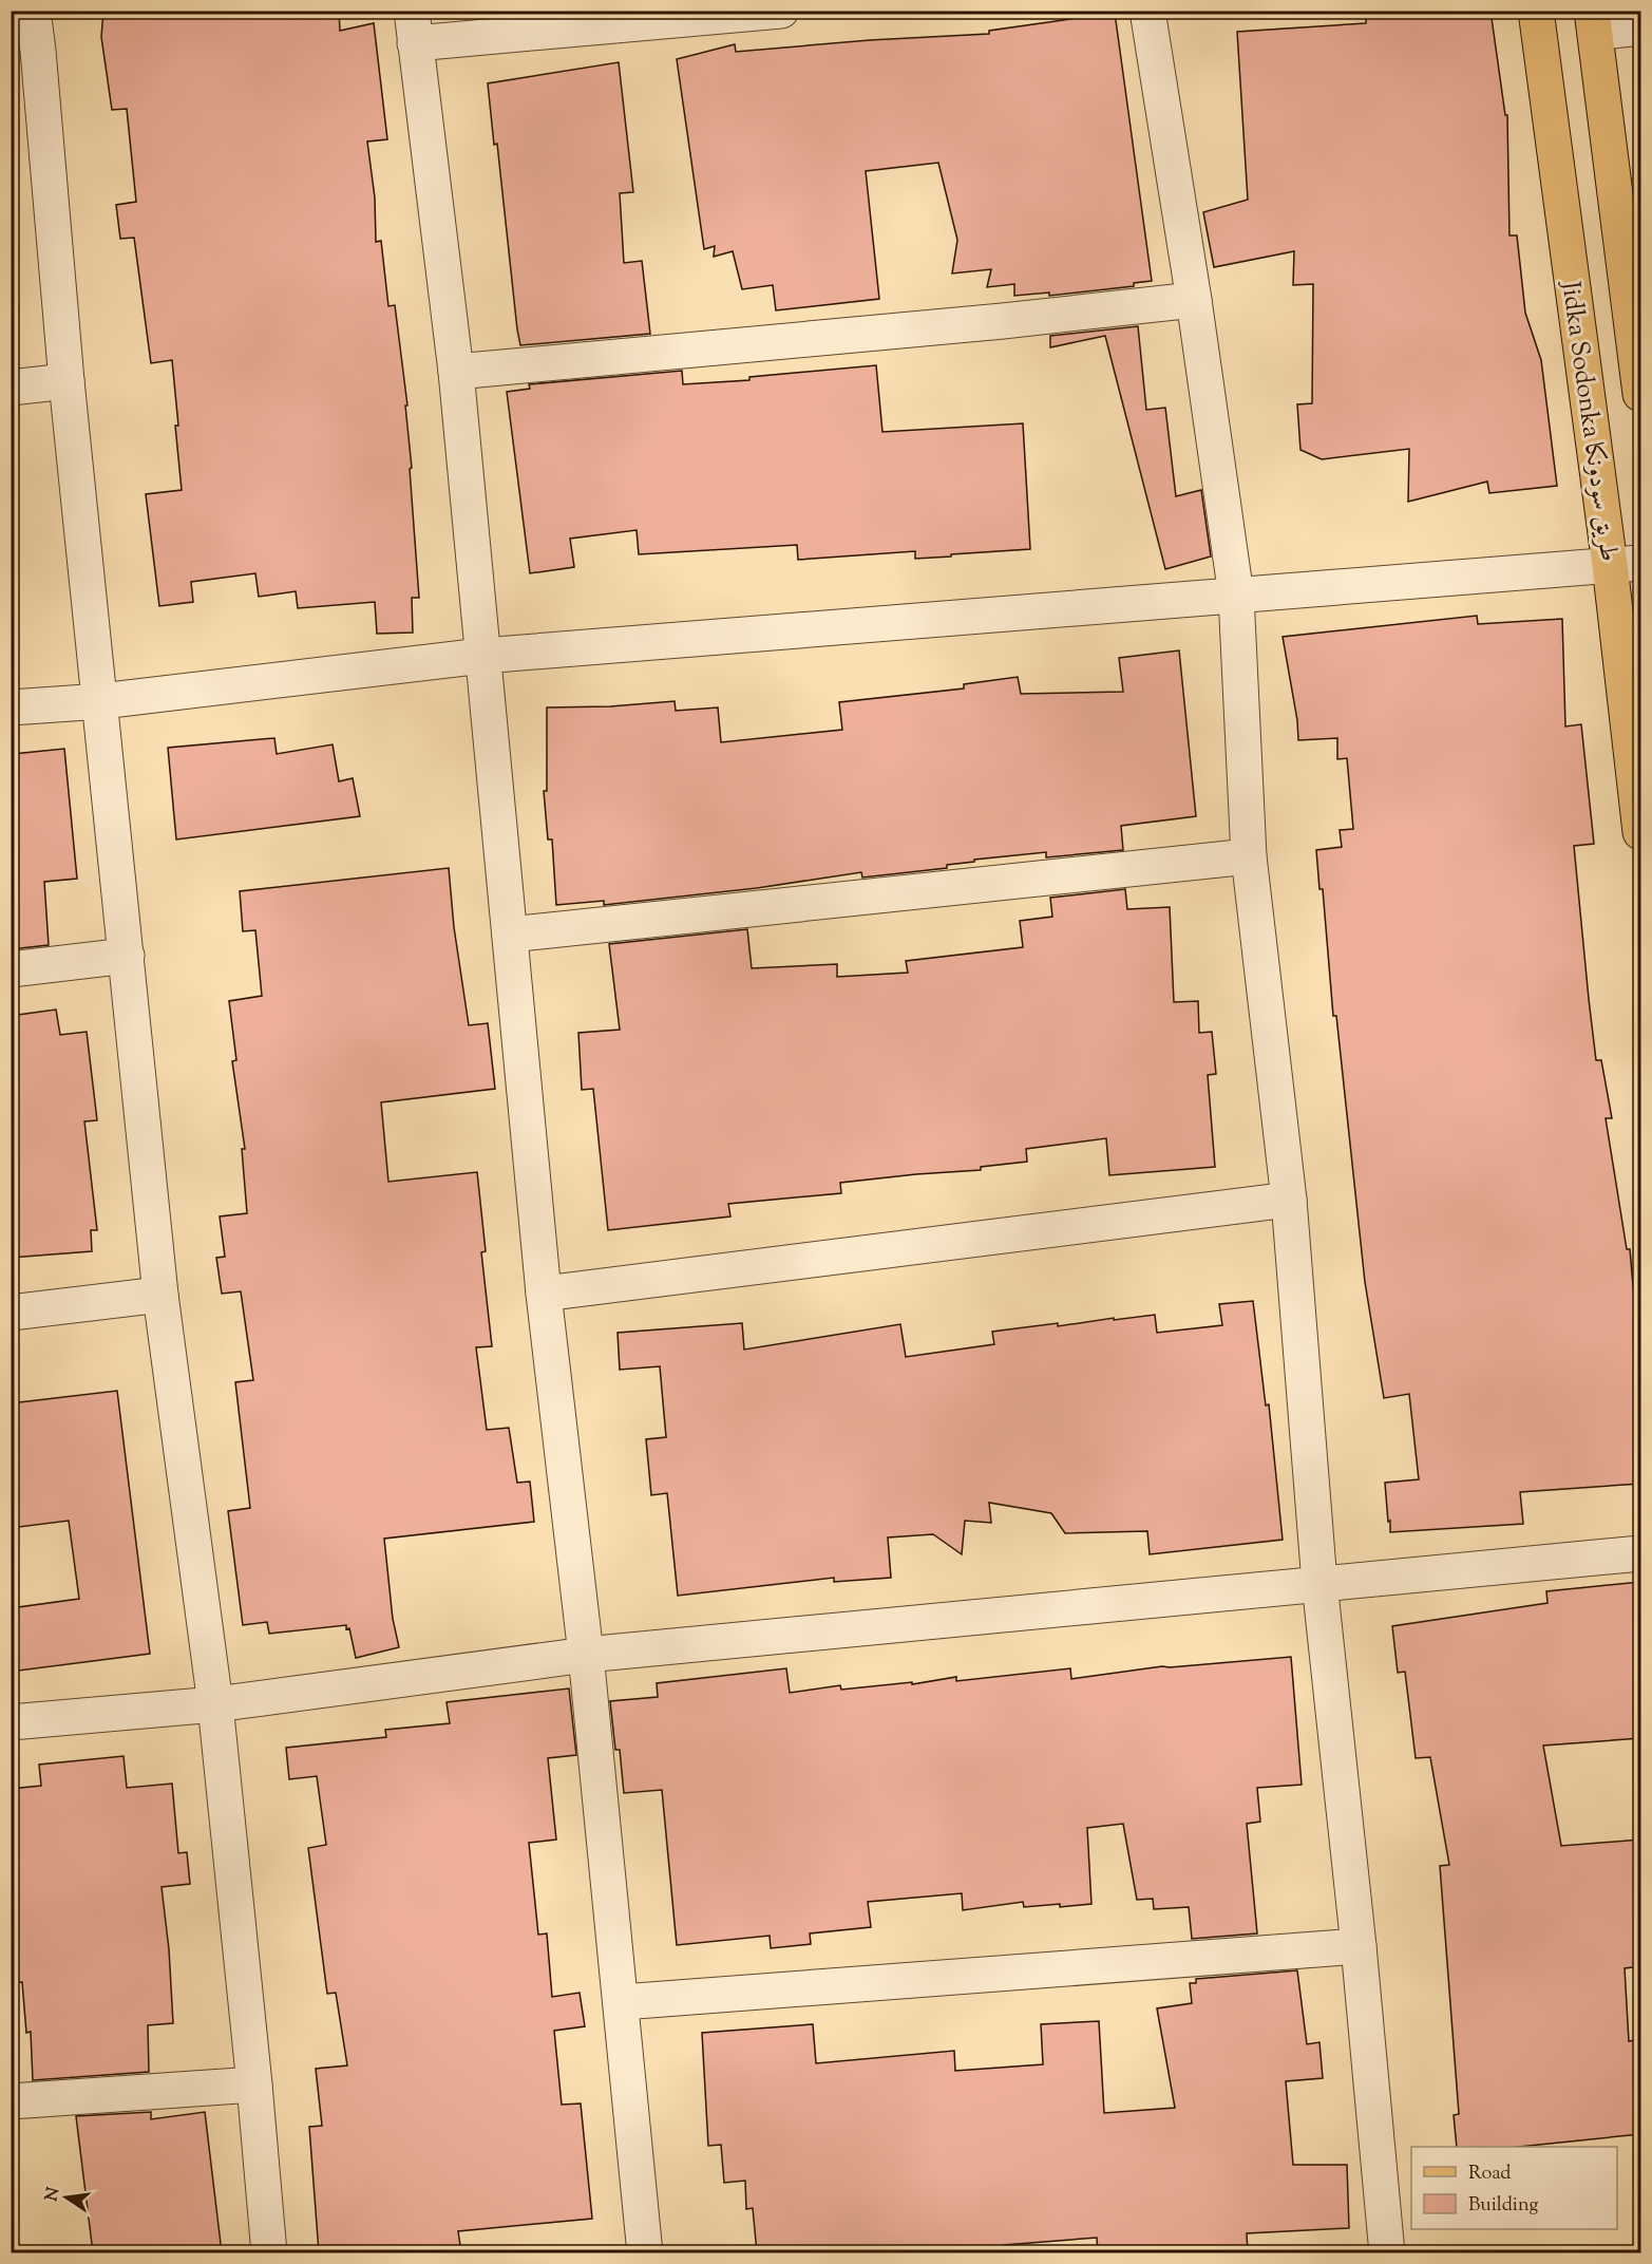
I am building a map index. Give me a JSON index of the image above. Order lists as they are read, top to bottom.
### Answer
{
  "streets": {
    "main road": ["Jidka Sodonka طريق سودونكا"]
  },
  "legend": ["Road", "Building"],
  "north": "left"
}
